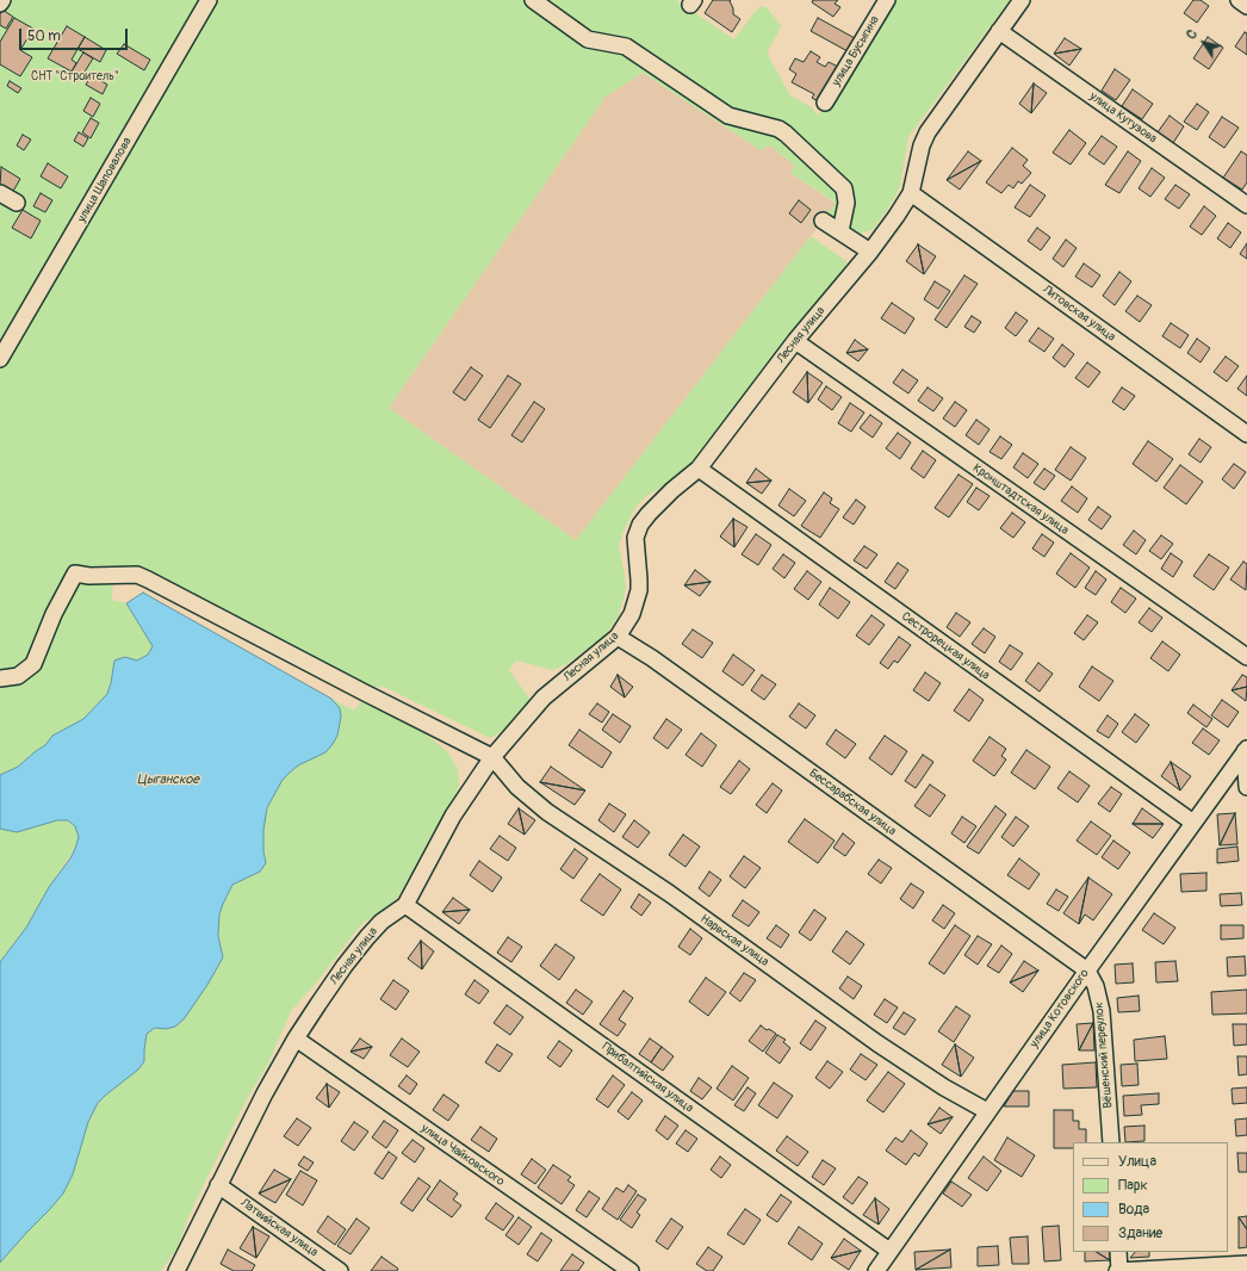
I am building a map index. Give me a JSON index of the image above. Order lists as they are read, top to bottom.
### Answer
{
  "streets": {
    "street": [
      "улица Бусыгина",
      "улица Кутузова",
      "улица Шаповалова",
      "Литовская улица",
      "Лесная улица",
      "Кронштадтская улица",
      "Сестрорецкая улица",
      "Бессарабская улица",
      "Нарвская улица",
      "улица Котовского",
      "Вёшенский переулок",
      "Прибалтийская улица",
      "улица Чайковского",
      "Латвийская улица"
    ]
  },
  "crossings": [
    ["улица Кутузова", "Лесная улица"],
    ["Литовская улица", "Лесная улица"],
    ["Лесная улица", "Кронштадтская улица"],
    ["Лесная улица", "Сестрорецкая улица"],
    ["Лесная улица", "Бессарабская улица"],
    ["Лесная улица", "Нарвская улица"],
    ["Лесная улица", "Прибалтийская улица"],
    ["Лесная улица", "улица Чайковского"],
    ["Лесная улица", "Латвийская улица"],
    ["Сестрорецкая улица", "улица Котовского"],
    ["Бессарабская улица", "улица Котовского"],
    ["Бессарабская улица", "Вёшенский переулок"],
    ["Нарвская улица", "улица Котовского"],
    ["улица Котовского", "Вёшенский переулок"],
    ["улица Котовского", "Прибалтийская улица"]
  ],
  "water": ["Цыганское"],
  "parks": ["СНТ \"Строитель\""],
  "legend": [
    "Улица",
    "Парк",
    "Вода",
    "Здание"
  ],
  "scale_bar": "50 m",
  "north": "top left"
}
